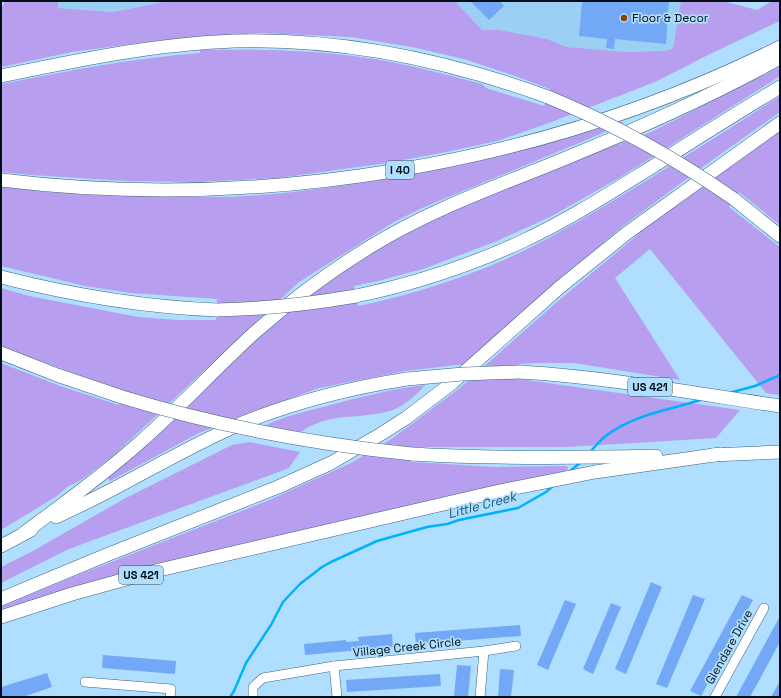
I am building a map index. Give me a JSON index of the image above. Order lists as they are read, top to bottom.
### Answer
{
  "streets": {
    "highway": ["I 40", "US 421"],
    "street": ["Village Creek Circle", "Glendare Drive"]
  },
  "water": ["Little Creek"],
  "places": ["Floor & Decor"]
}
